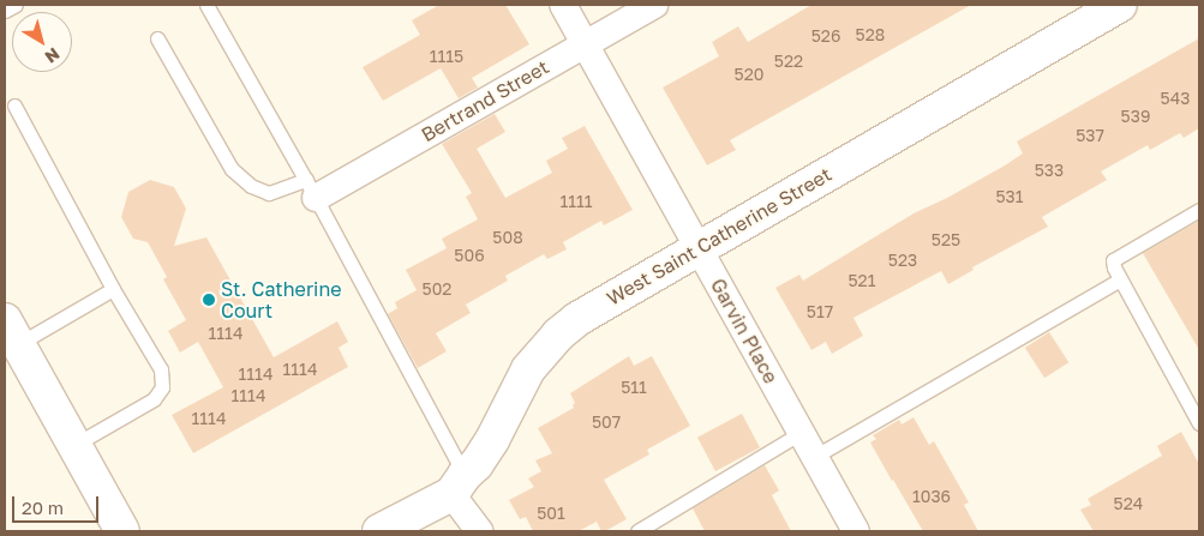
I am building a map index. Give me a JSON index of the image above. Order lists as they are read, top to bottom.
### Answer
{
  "streets": {
    "street": ["Bertrand Street", "West Saint Catherine Street", "Garvin Place"]
  },
  "crossings": [
    ["Bertrand Street", "Garvin Place"],
    ["West Saint Catherine Street", "Garvin Place"]
  ],
  "places": ["St. Catherine Court"],
  "house_numbers": [
    "528",
    "526",
    "1115",
    "522",
    "520",
    "543",
    "539",
    "537",
    "533",
    "531",
    "1111",
    "508",
    "525",
    "506",
    "523",
    "521",
    "502",
    "517",
    "1114",
    "1114",
    "1114",
    "511",
    "1114",
    "1114",
    "507",
    "1036",
    "524",
    "501"
  ],
  "scale_bar": "20 m",
  "north": "bottom right"
}
